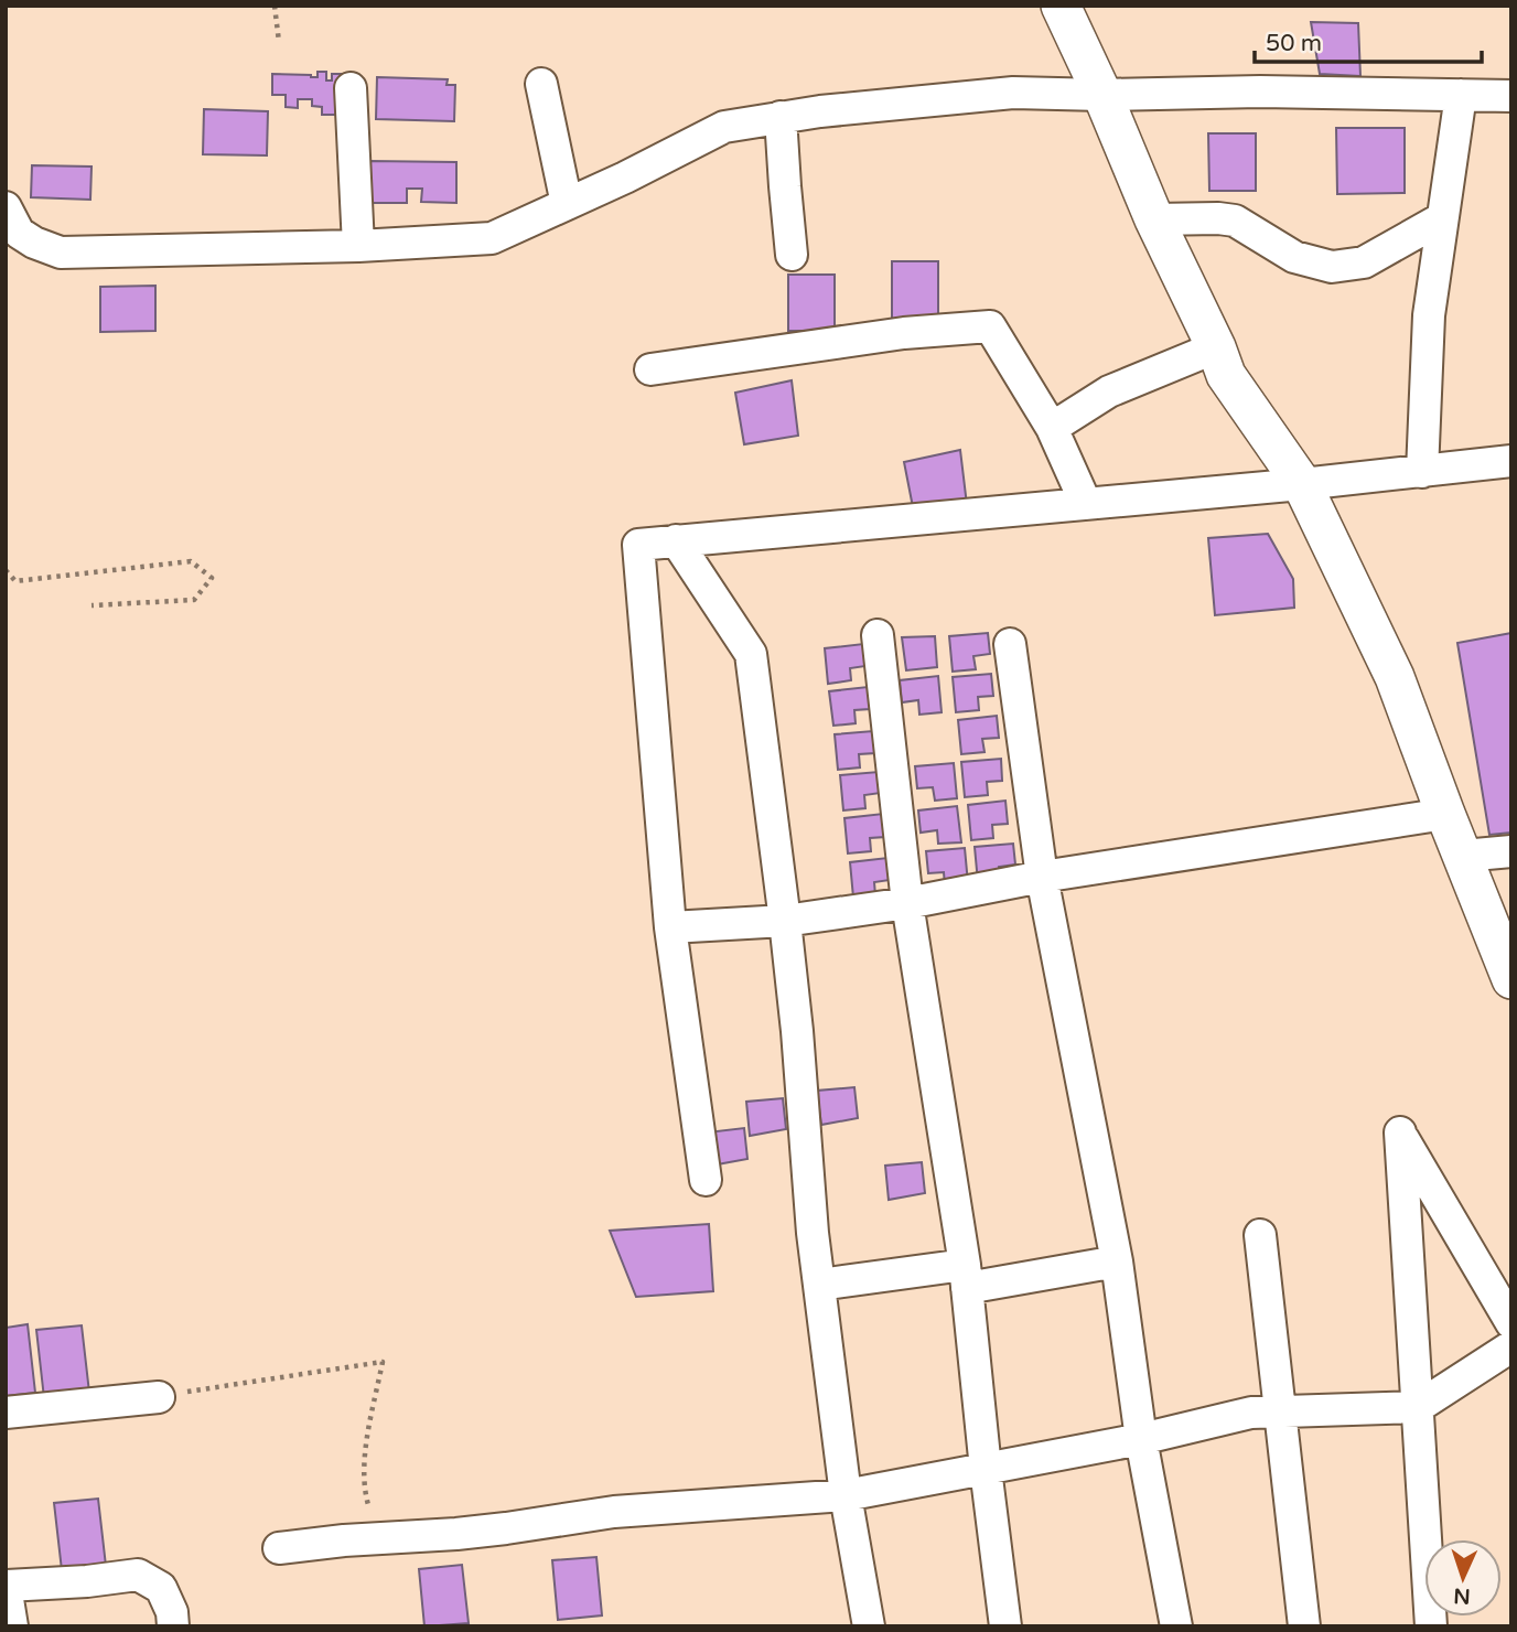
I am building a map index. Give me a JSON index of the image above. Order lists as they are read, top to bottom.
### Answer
{
  "scale_bar": "50 m",
  "north": "bottom"
}
